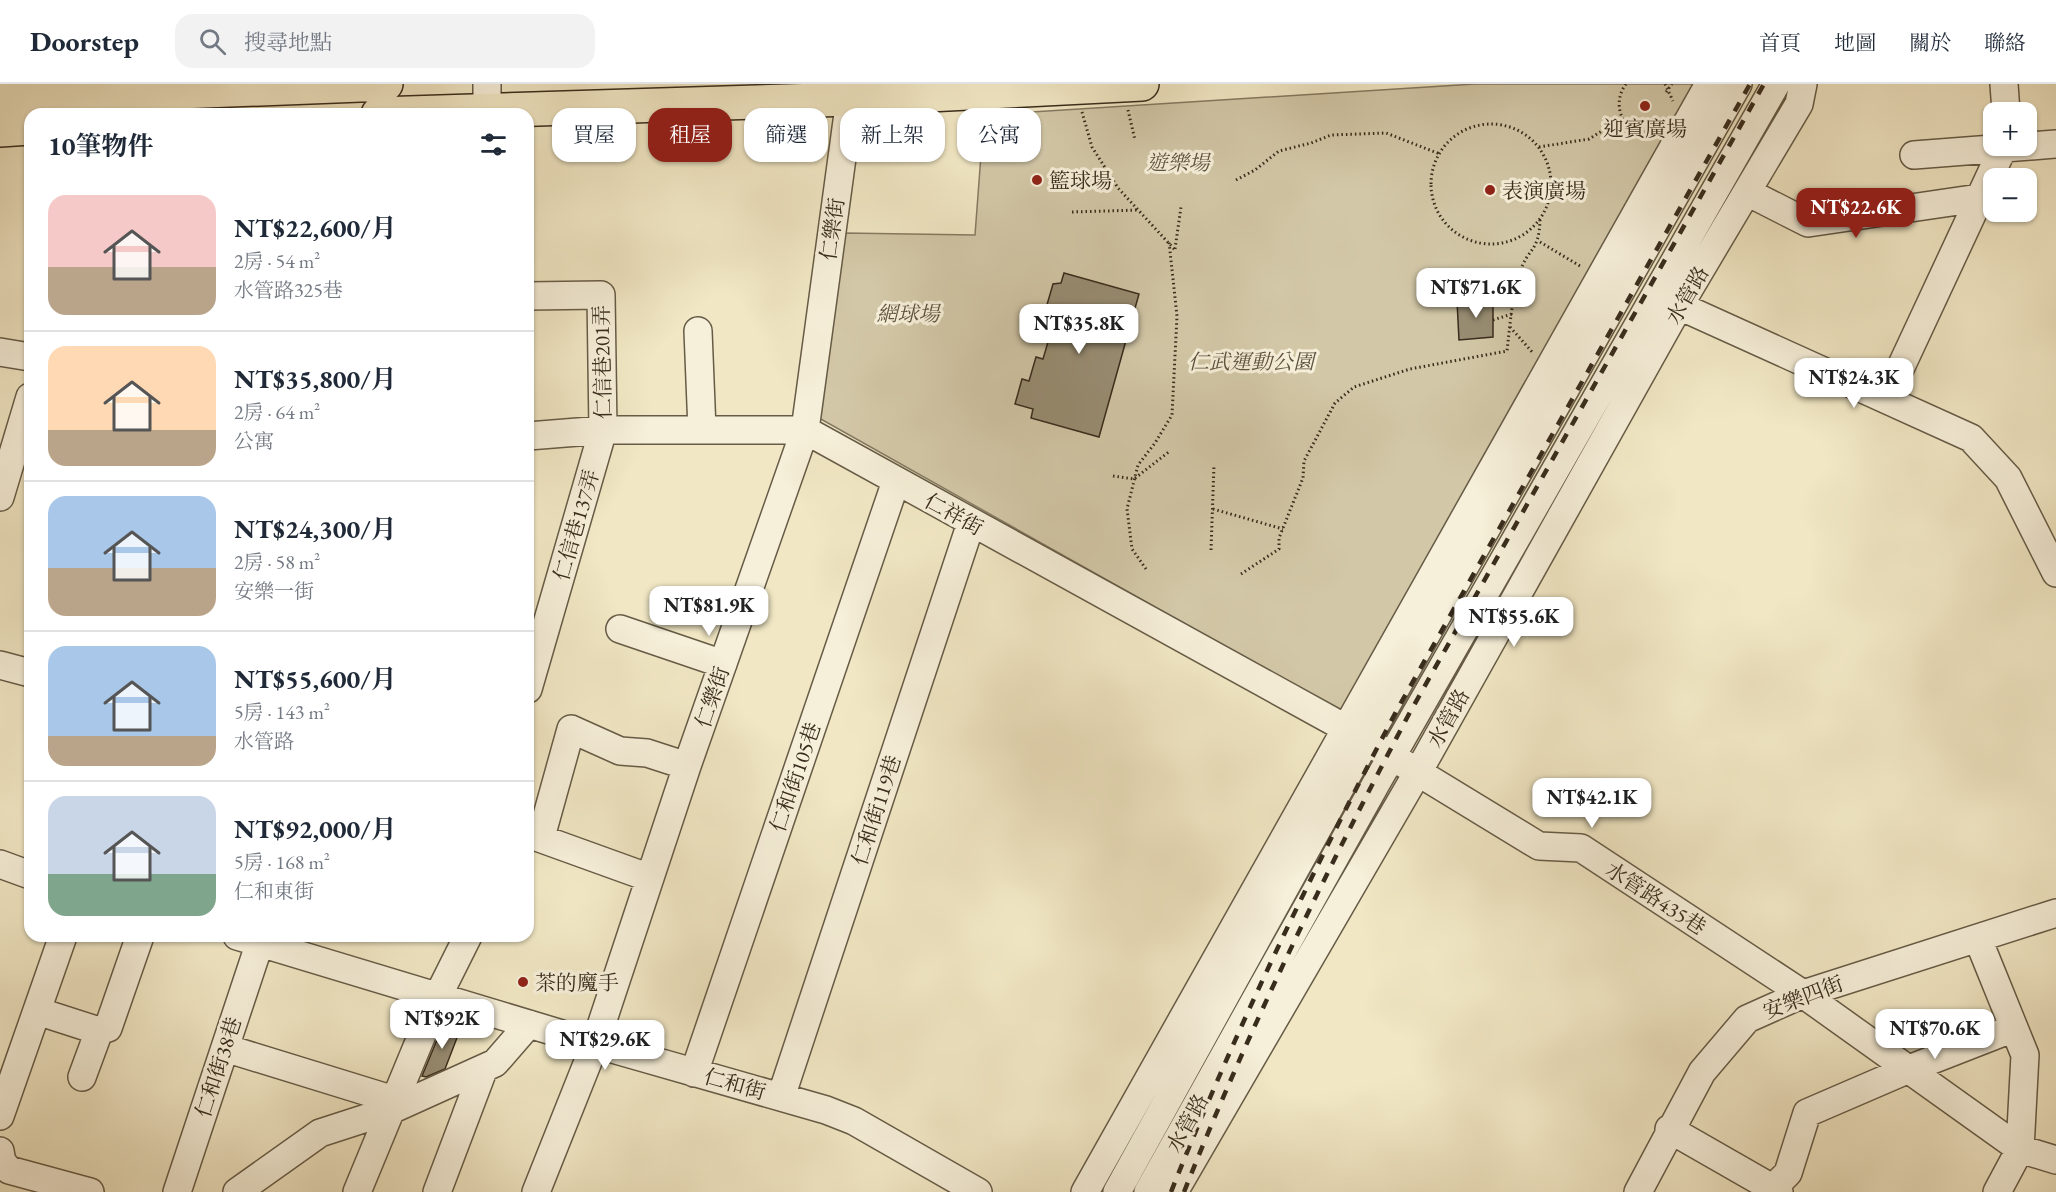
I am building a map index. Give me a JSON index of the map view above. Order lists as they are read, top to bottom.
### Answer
{
  "streets": {
    "street": [
      "仁樂街",
      "水管路",
      "仁信巷201弄",
      "仁祥街",
      "仁信巷137弄",
      "仁和街105巷",
      "仁和街119巷",
      "水管路435巷",
      "安樂四街",
      "仁和街38巷",
      "仁和街"
    ]
  },
  "crossings": [
    ["仁樂街", "仁祥街"],
    ["仁樂街", "仁和街"],
    ["水管路", "仁祥街"],
    ["水管路", "水管路435巷"],
    ["仁信巷201弄", "仁祥街"],
    ["仁信巷201弄", "仁信巷137弄"],
    ["仁祥街", "仁信巷137弄"],
    ["仁祥街", "仁和街105巷"],
    ["仁祥街", "仁和街119巷"],
    ["仁祥街", "水管路435巷"],
    ["仁和街105巷", "仁和街"],
    ["仁和街119巷", "仁和街"],
    ["水管路435巷", "安樂四街"]
  ],
  "parks": ["遊樂場", "網球場", "仁武運動公園"],
  "places": [
    "迎賓廣場",
    "籃球場",
    "表演廣場",
    "茶的魔手"
  ],
  "page": {
    "header": "Doorstep",
    "search": "搜尋地點",
    "nav": [
      "首頁",
      "地圖",
      "關於",
      "聯絡"
    ],
    "map_buttons": ["+", "−"],
    "chip": [
      "買屋",
      "租屋",
      "篩選",
      "新上架",
      "公寓"
    ],
    "heading": "10筆物件",
    "list": [
      {
        "name": "NT$22,600/月",
        "note": "2房 · 54 m² · 水管路325巷"
      },
      {
        "name": "NT$35,800/月",
        "note": "2房 · 64 m² · 公寓"
      },
      {
        "name": "NT$24,300/月",
        "note": "2房 · 58 m² · 安樂一街"
      },
      {
        "name": "NT$55,600/月",
        "note": "5房 · 143 m² · 水管路"
      },
      {
        "name": "NT$92,000/月",
        "note": "5房 · 168 m² · 仁和東街"
      }
    ],
    "price": [
      "NT$22.6K",
      "NT$71.6K",
      "NT$35.8K",
      "NT$24.3K",
      "NT$81.9K",
      "NT$55.6K",
      "NT$42.1K",
      "NT$92K",
      "NT$70.6K",
      "NT$29.6K"
    ]
  }
}
